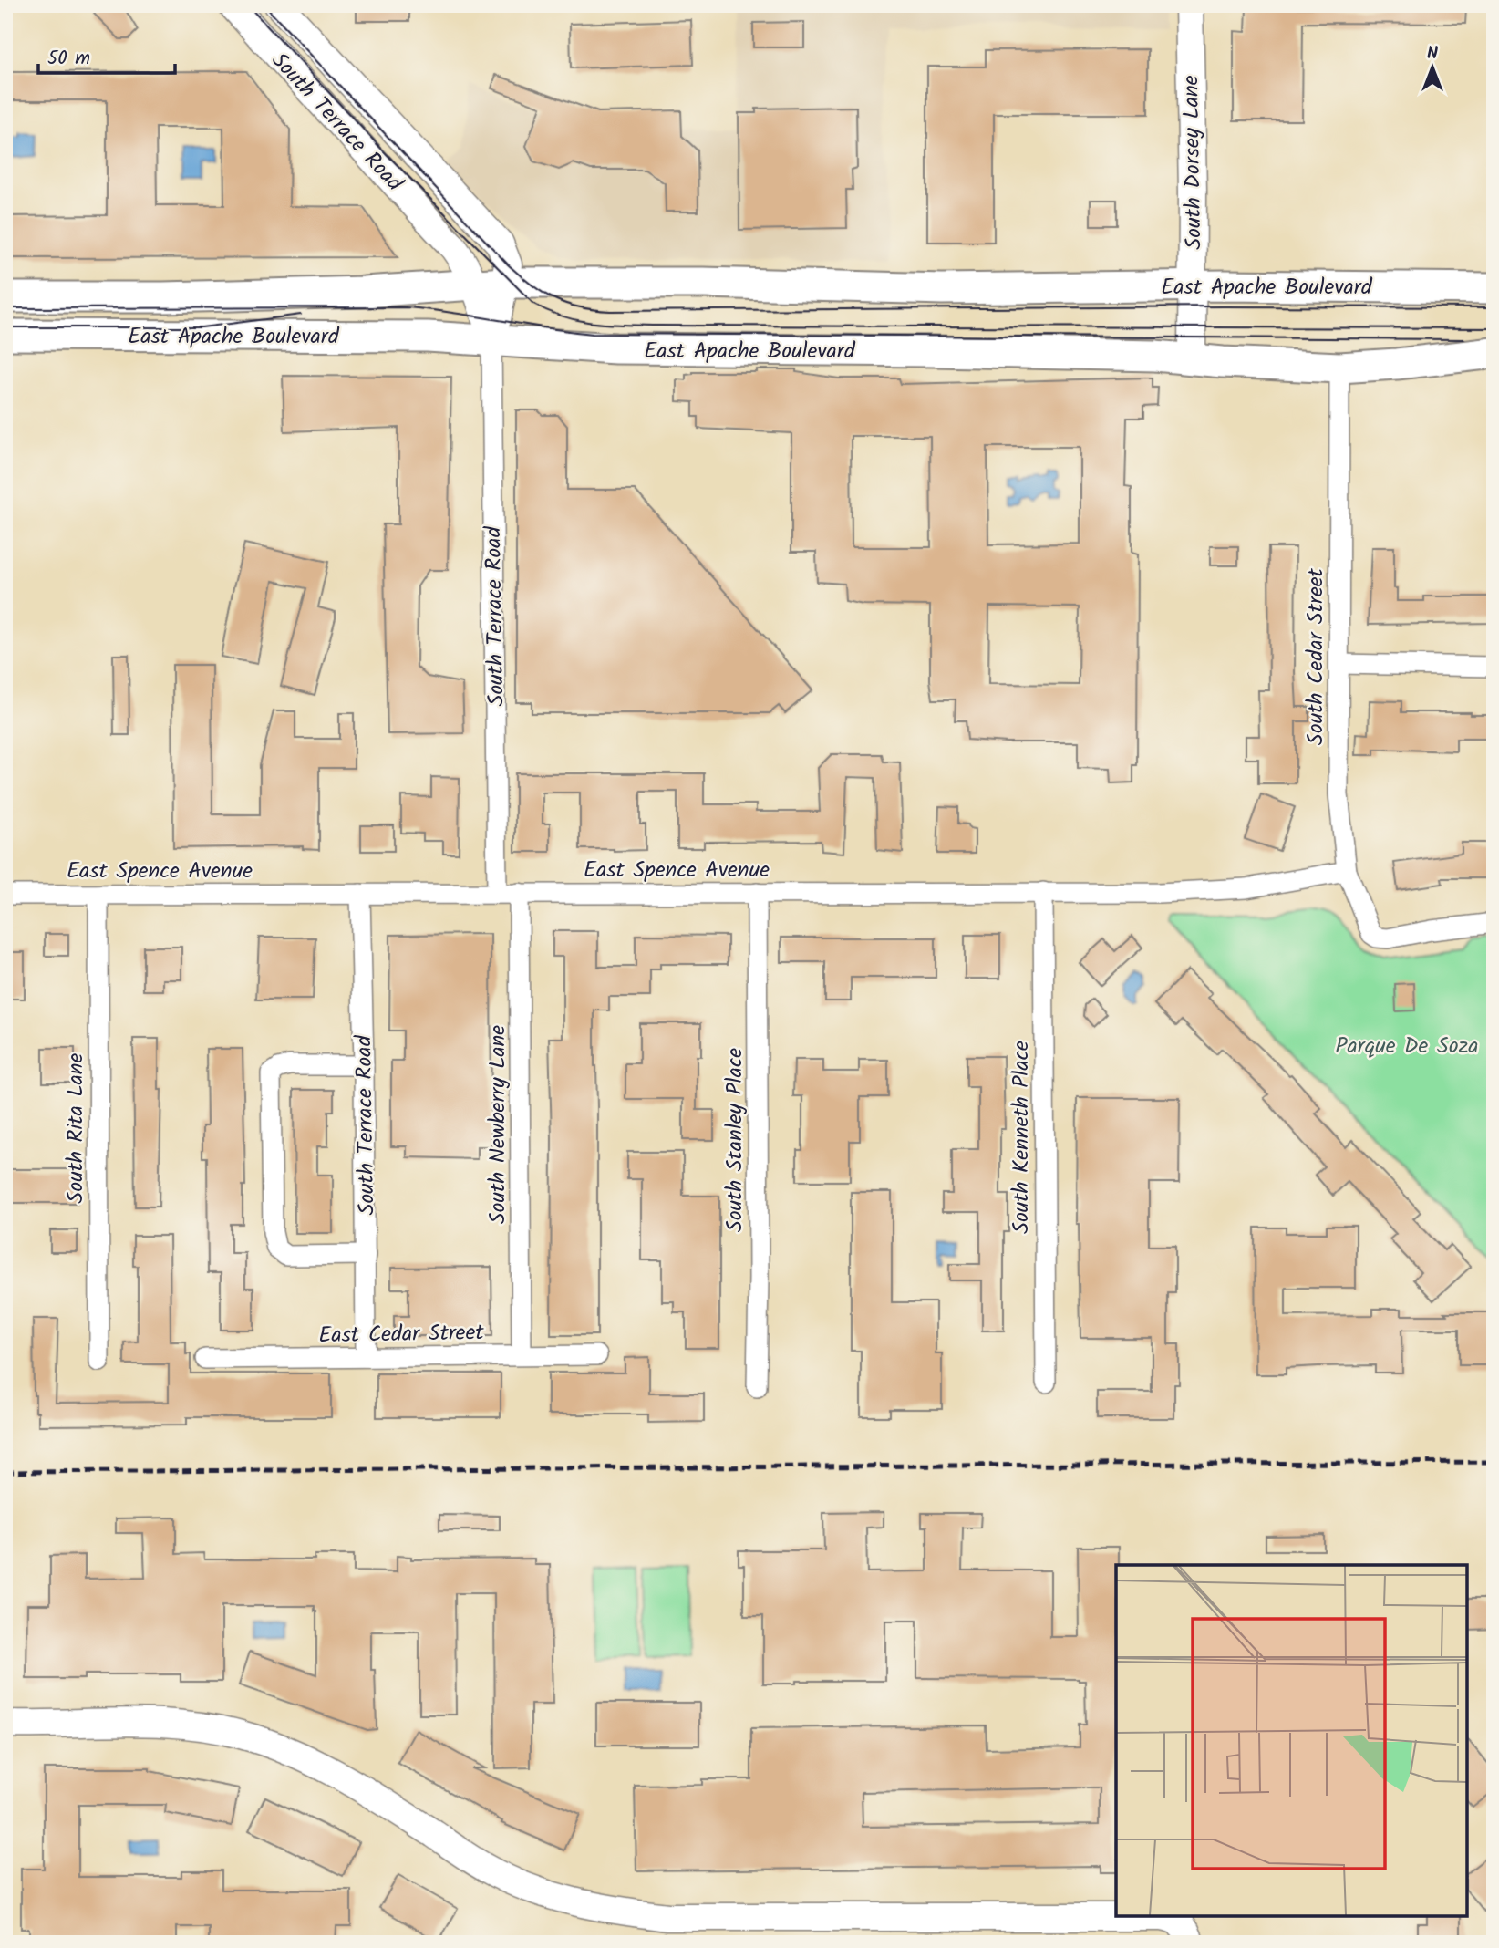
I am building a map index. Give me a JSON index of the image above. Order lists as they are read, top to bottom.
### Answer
{
  "streets": {
    "main road": ["East Apache Boulevard"],
    "street": [
      "South Terrace Road",
      "South Dorsey Lane",
      "South Cedar Street",
      "East Spence Avenue",
      "South Newberry Lane",
      "South Rita Lane",
      "South Kenneth Place",
      "South Stanley Place",
      "East Cedar Street"
    ]
  },
  "crossings": [
    ["South Terrace Road", "East Apache Boulevard"],
    ["South Terrace Road", "East Spence Avenue"],
    ["South Terrace Road", "East Cedar Street"],
    ["South Dorsey Lane", "East Apache Boulevard"],
    ["East Apache Boulevard", "South Cedar Street"],
    ["South Cedar Street", "East Spence Avenue"],
    ["East Spence Avenue", "South Newberry Lane"],
    ["East Spence Avenue", "South Rita Lane"],
    ["East Spence Avenue", "South Kenneth Place"],
    ["East Spence Avenue", "South Stanley Place"],
    ["South Newberry Lane", "East Cedar Street"]
  ],
  "parks": ["Parque De Soza"],
  "scale_bar": "50 m",
  "north": "top"
}
